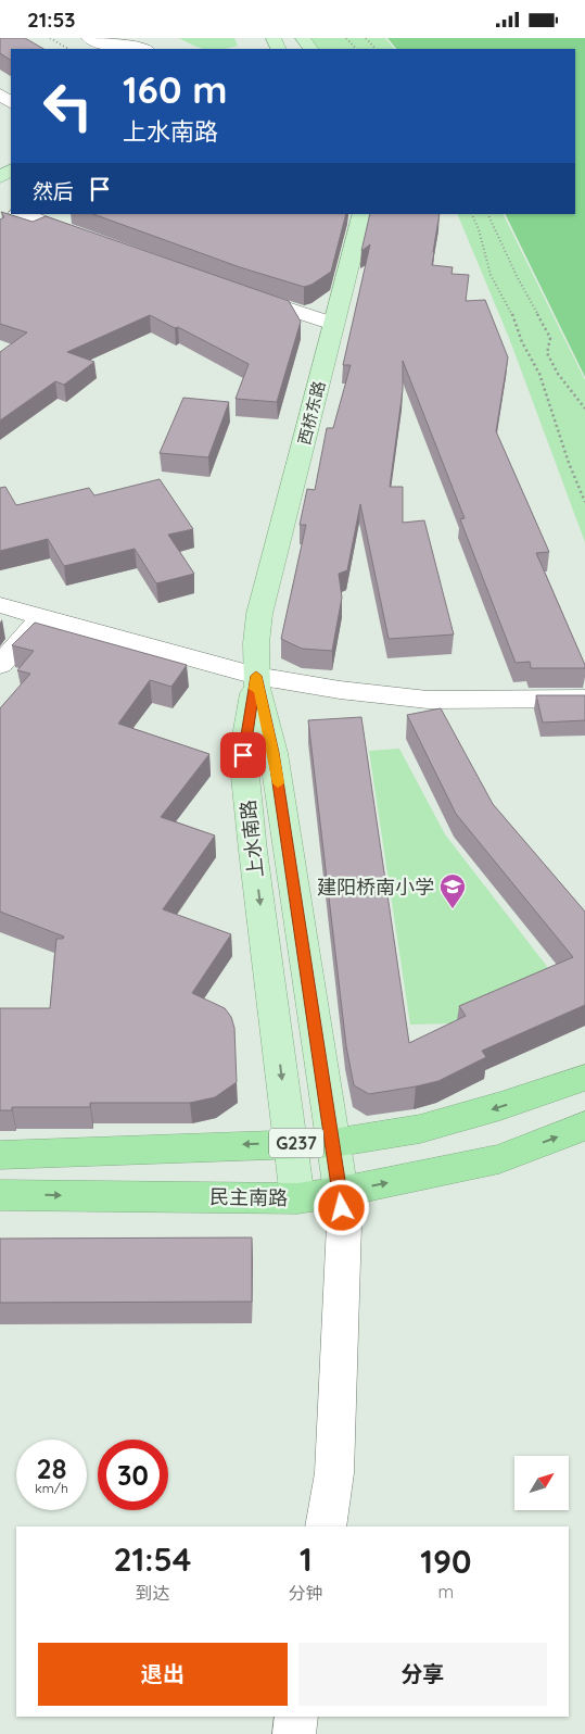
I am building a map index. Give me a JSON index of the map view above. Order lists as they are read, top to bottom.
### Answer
{
  "streets": {
    "highway": ["G237", "民主南路"],
    "main road": ["西桥东路", "上水南路"]
  },
  "crossings": [
    ["西桥东路", "上水南路"],
    ["上水南路", "G237"],
    ["上水南路", "民主南路"]
  ],
  "places": {
    "school or university": ["建阳桥南小学"]
  },
  "north": "top right",
  "page": {
    "status": "21:53",
    "turn": ["160 m", "上水南路"],
    "then": "然后",
    "speed": "28 km/h",
    "limit": "30",
    "eta": [
      "21:54",
      "到达",
      "1",
      "分钟",
      "190",
      "m"
    ],
    "buttons": ["退出", "分享"]
  }
}
